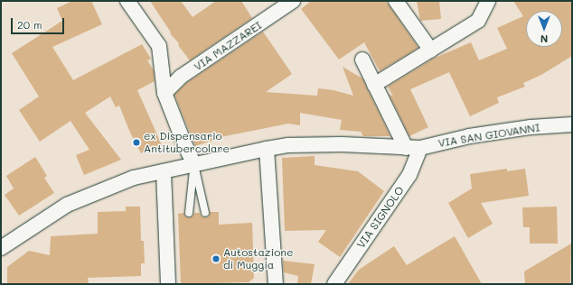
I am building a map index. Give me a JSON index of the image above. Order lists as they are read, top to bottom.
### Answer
{
  "streets": {
    "street": ["VIA MAZZAREI", "VIA SAN GIOVANNI", "VIA SIGNOLO"]
  },
  "crossings": [
    ["VIA SAN GIOVANNI", "VIA SIGNOLO"]
  ],
  "places": ["ex Dispensario Antitubercolare", "Autostazione di Muggia"],
  "scale_bar": "20 m",
  "north": "bottom"
}
